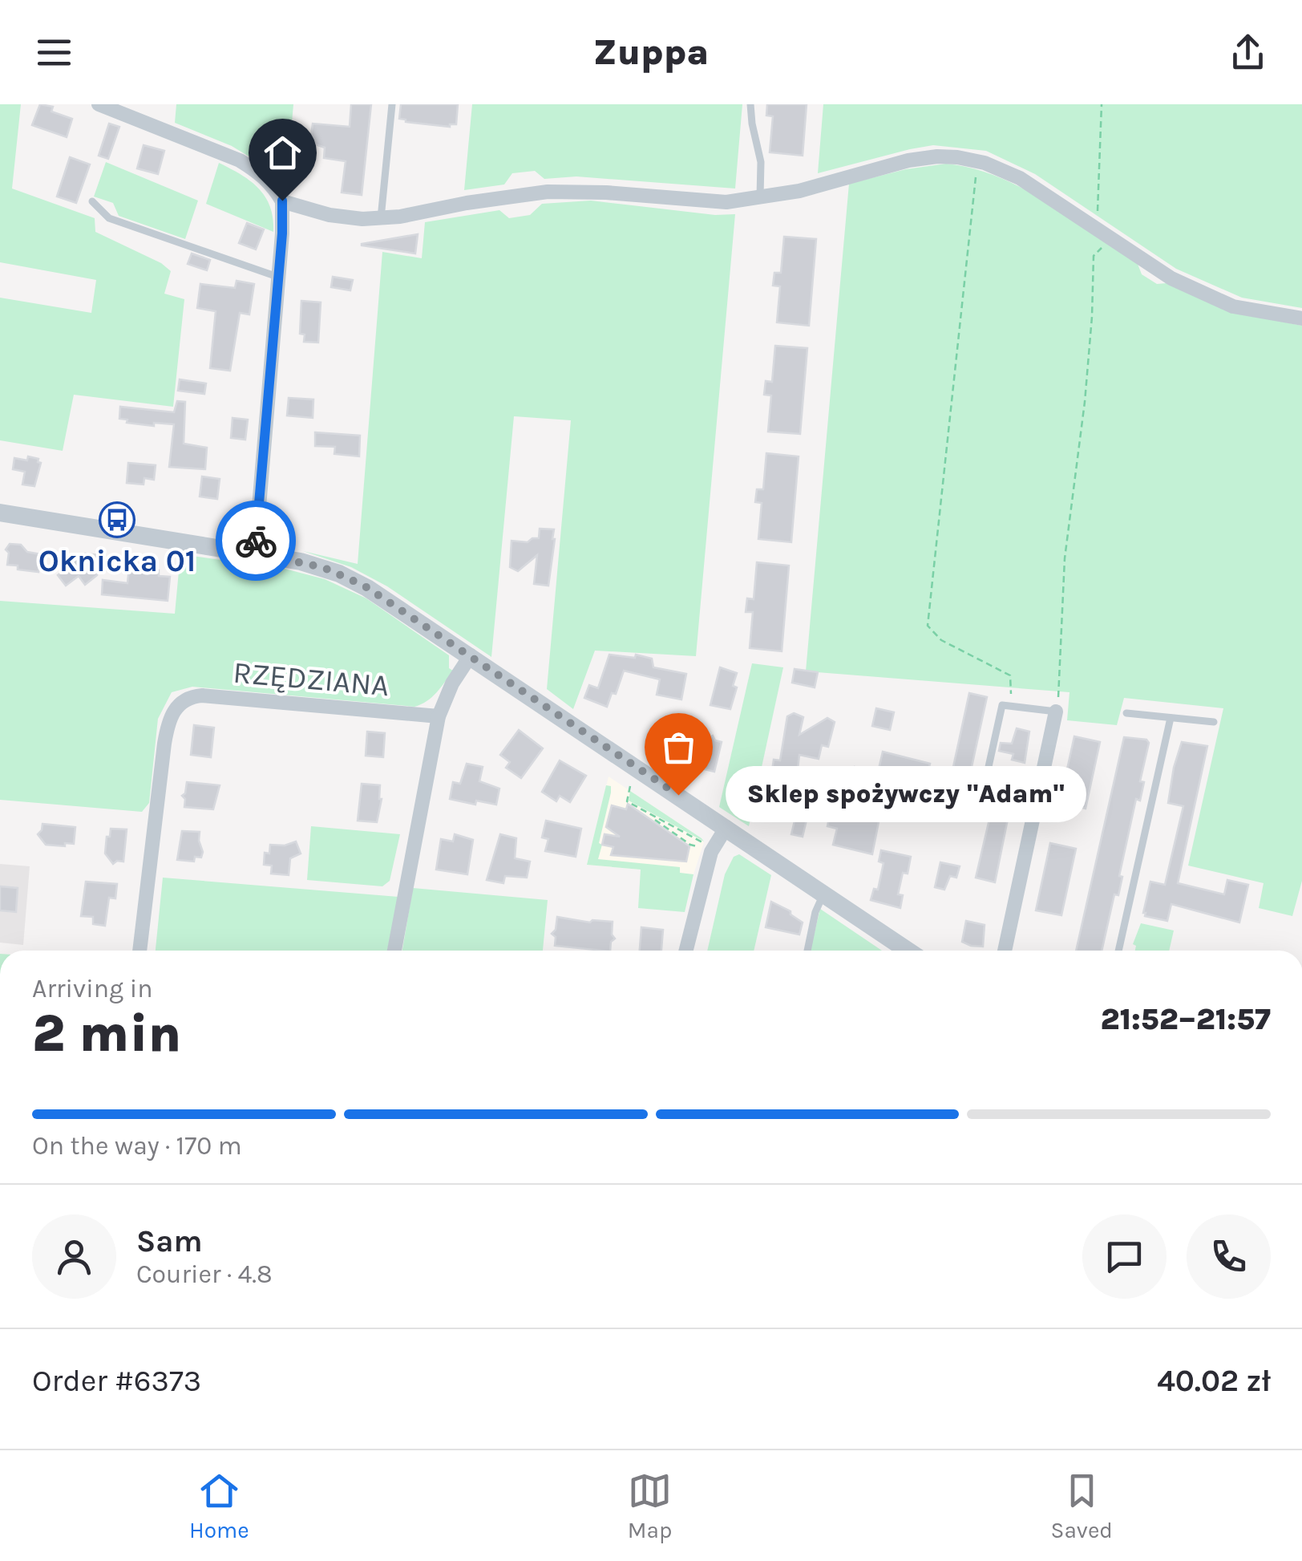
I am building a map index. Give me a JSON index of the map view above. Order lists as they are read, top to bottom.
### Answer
{
  "streets": {
    "street": ["RZĘDZIANA"]
  },
  "places": {
    "bus stop": ["Oknicka 01"],
    "other": ["Sklep spożywczy \"Adam\""]
  },
  "page": {
    "header": "Zuppa",
    "bubble": "Sklep spożywczy \"Adam\"",
    "heading": ["2 min", "Arriving in", "21:52–21:57"],
    "panel": [
      "Sam",
      "Courier · 4.8",
      "Order #6373",
      "40.02 zł"
    ],
    "bar": "On the way · 170 m",
    "tabs": ["Home", "Map", "Saved"]
  }
}
